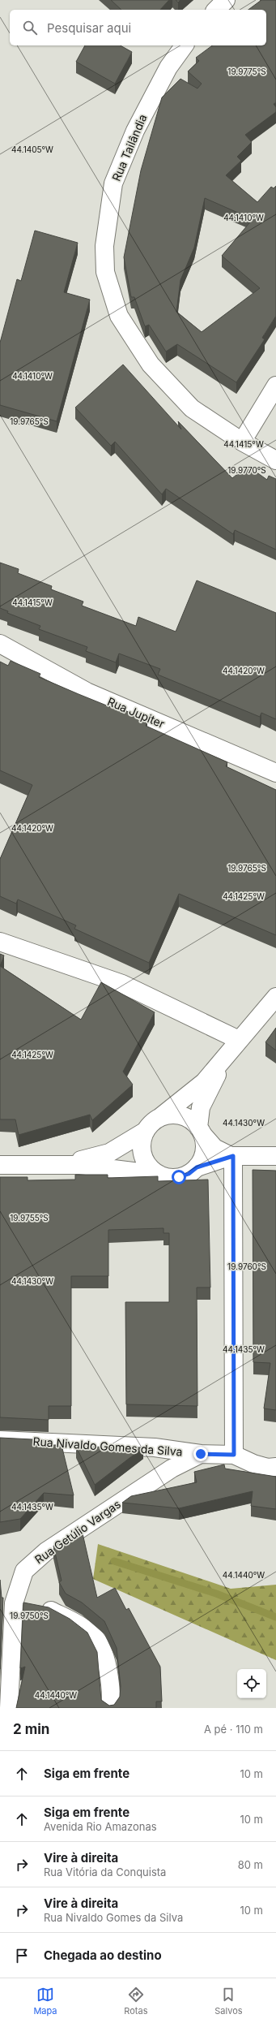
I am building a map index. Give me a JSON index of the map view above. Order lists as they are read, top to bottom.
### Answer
{
  "streets": {
    "street": [
      "Rua Tailândia",
      "Rua Jupiter",
      "Rua Nivaldo Gomes da Silva",
      "Rua Getúlio Vargas"
    ]
  },
  "crossings": [
    ["Rua Nivaldo Gomes da Silva", "Rua Getúlio Vargas"]
  ],
  "page": {
    "search": "Pesquisar aqui",
    "heading": ["2 min", "A pé · 110 m"],
    "list": [
      ["Siga em frente", "10 m"],
      ["Siga em frente", "Avenida Rio Amazonas", "10 m"],
      ["Vire à direita", "Rua Vitória da Conquista", "80 m"],
      ["Vire à direita", "Rua Nivaldo Gomes da Silva", "10 m"],
      "Chegada ao destino"
    ],
    "nav": ["Mapa", "Rotas", "Salvos"]
  },
  "coordinates": [
    "19.9775°S",
    "44.1405°W",
    "44.1410°W",
    "19.9765°S",
    "44.1415°W",
    "19.9770°S",
    "44.1420°W",
    "44.1425°W",
    "44.1430°W",
    "19.9755°S",
    "19.9760°S",
    "44.1435°W",
    "44.1440°W",
    "19.9750°S"
  ]
}
